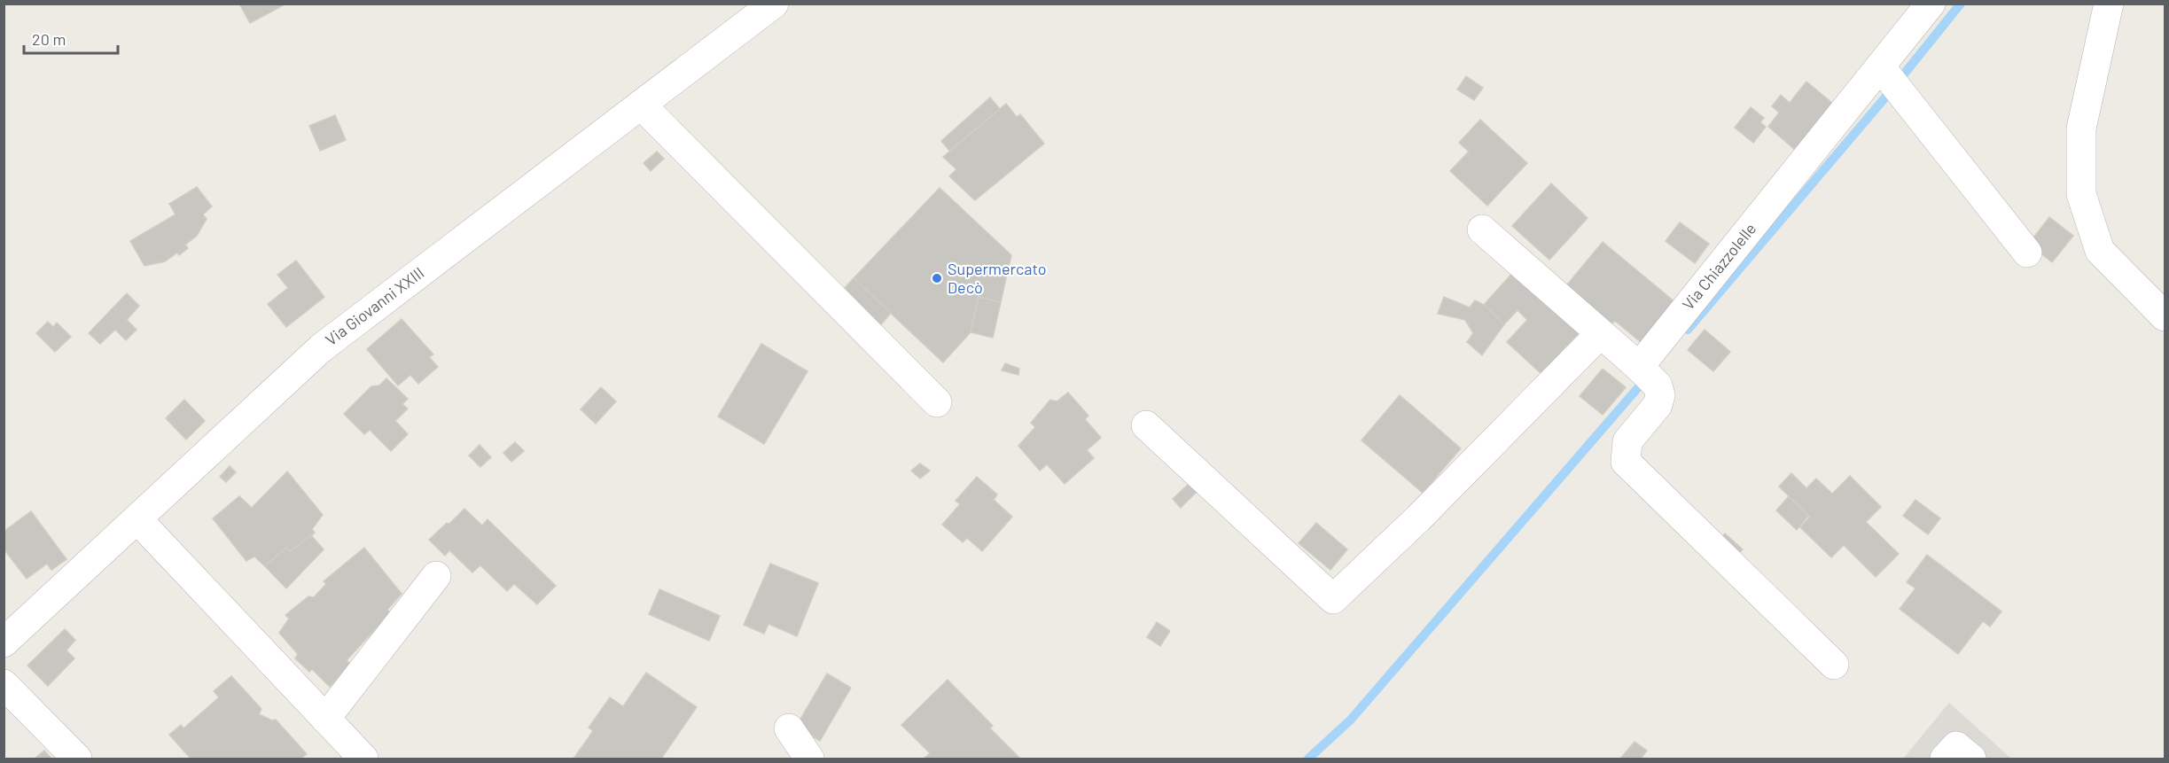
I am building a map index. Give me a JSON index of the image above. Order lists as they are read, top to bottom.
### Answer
{
  "streets": {
    "street": ["Via Chiazzolelle", "Via Giovanni XXIII"]
  },
  "places": ["Supermercato Decò"],
  "scale_bar": "20 m"
}
